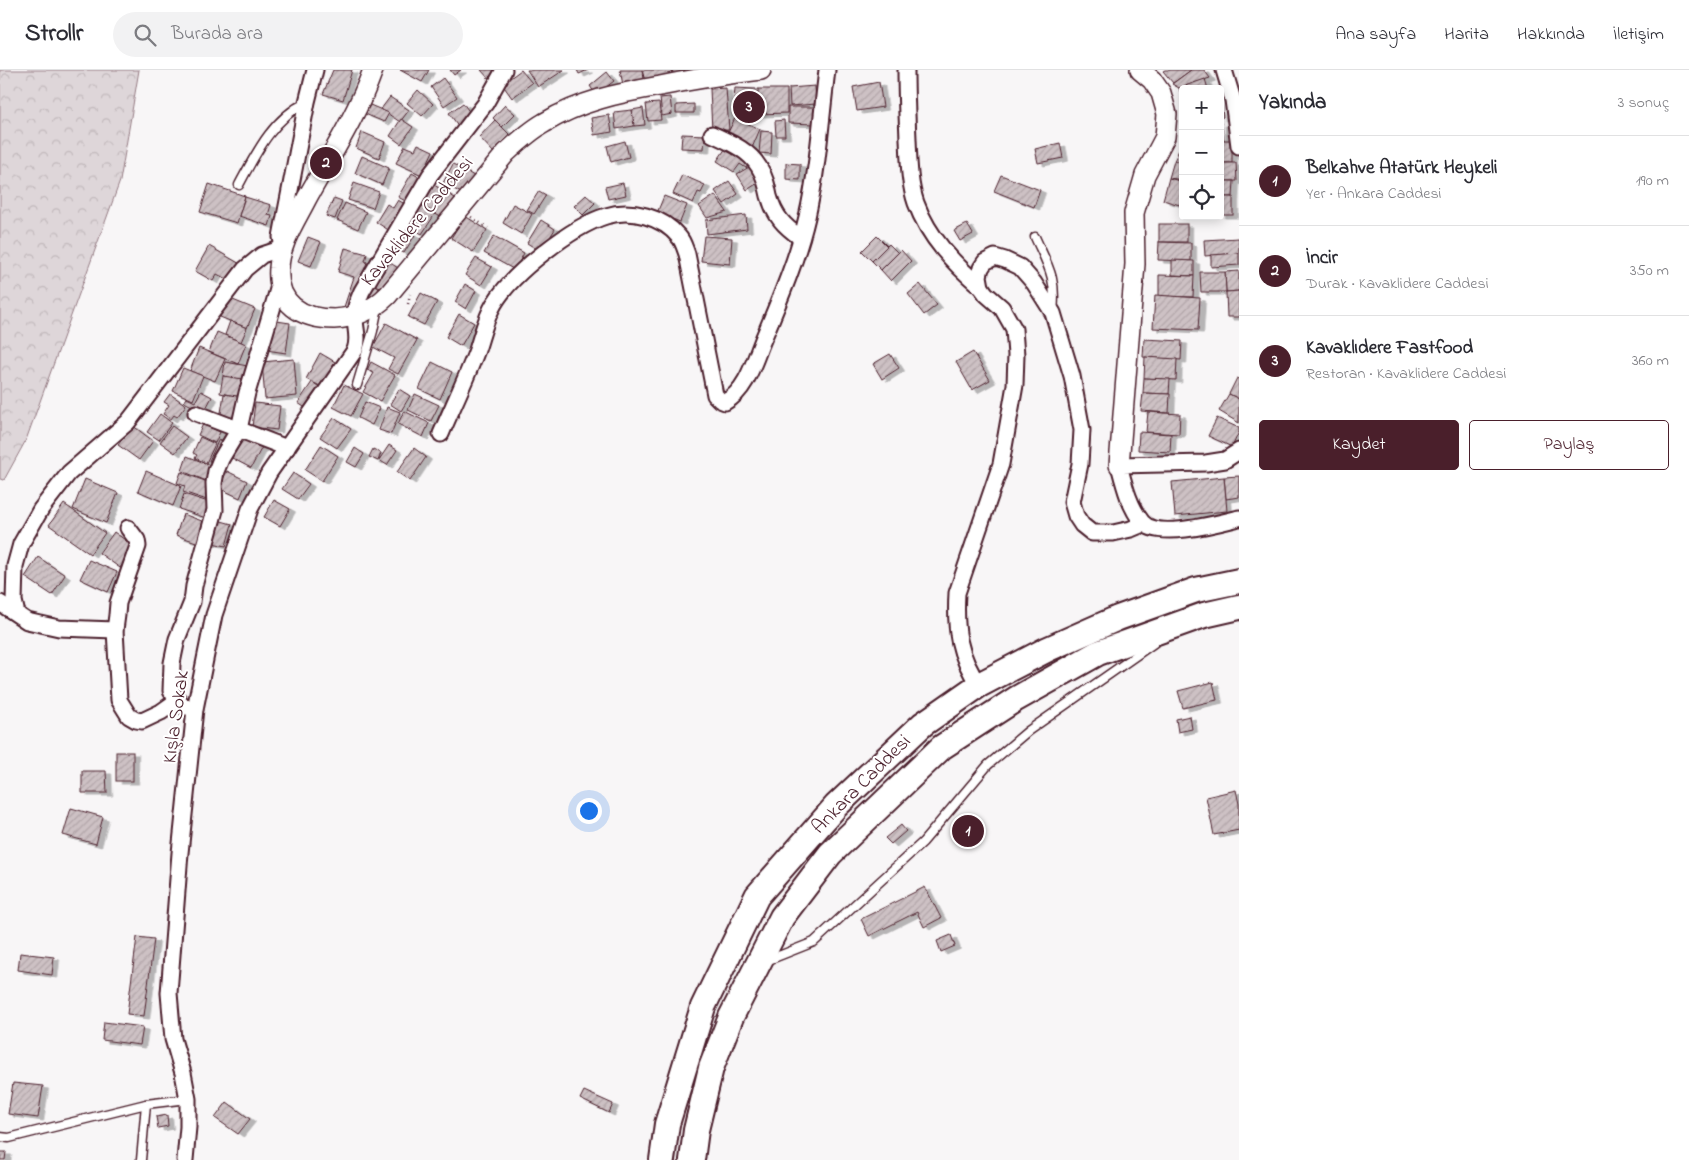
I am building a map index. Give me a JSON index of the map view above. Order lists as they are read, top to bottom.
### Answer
{
  "streets": {
    "highway": ["Ankara Caddesi"],
    "street": ["Kavaklidere Caddesi", "Kışla Sokak"]
  },
  "crossings": [
    ["Kavaklidere Caddesi", "Kışla Sokak"]
  ],
  "page": {
    "header": "Strollr",
    "search": "Burada ara",
    "nav": [
      "Ana sayfa",
      "Harita",
      "Hakkında",
      "İletişim"
    ],
    "heading": ["Yakında", "3 sonuç"],
    "map_buttons": ["+", "−"],
    "pins": ["3", "2", "1"],
    "list": [
      {
        "mark": "1",
        "name": "Belkahve Atatürk Heykeli",
        "note": "Yer · Ankara Caddesi",
        "value": "190 m"
      },
      {
        "mark": "2",
        "name": "İncir",
        "note": "Durak · Kavaklidere Caddesi",
        "value": "350 m"
      },
      {
        "mark": "3",
        "name": "Kavaklıdere Fastfood",
        "note": "Restoran · Kavaklidere Caddesi",
        "value": "360 m"
      }
    ],
    "buttons": ["Kaydet", "Paylaş"]
  }
}
